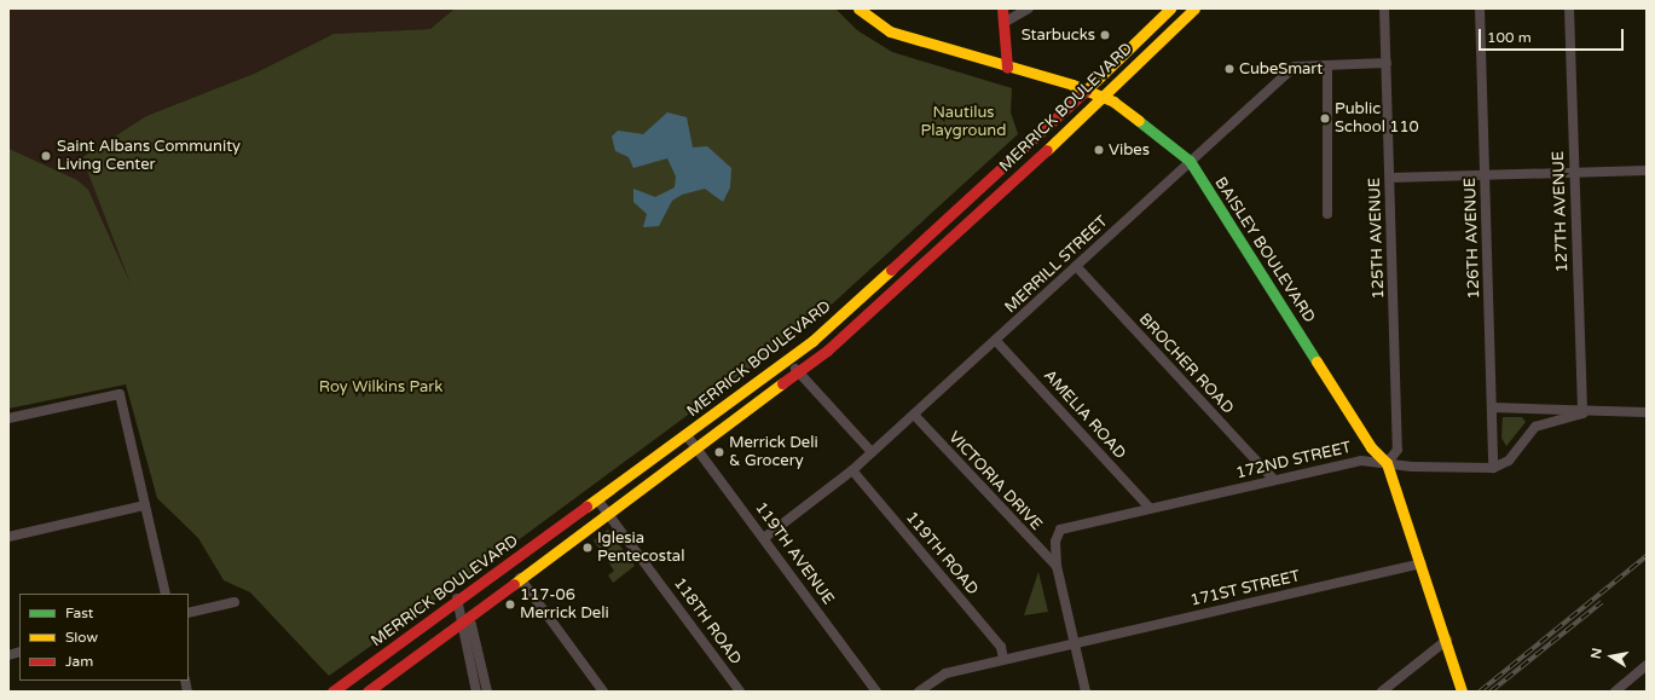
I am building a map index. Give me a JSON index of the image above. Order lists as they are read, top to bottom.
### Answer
{
  "streets": {
    "main road": ["MERRICK BOULEVARD", "BAISLEY BOULEVARD"],
    "street": [
      "127TH AVENUE",
      "125TH AVENUE",
      "126TH AVENUE",
      "MERRILL STREET",
      "BROCHER ROAD",
      "AMELIA ROAD",
      "172ND STREET",
      "VICTORIA DRIVE",
      "119TH AVENUE",
      "119TH ROAD",
      "171ST STREET",
      "118TH ROAD"
    ]
  },
  "crossings": [
    ["MERRICK BOULEVARD", "BAISLEY BOULEVARD"],
    ["MERRICK BOULEVARD", "119TH AVENUE"],
    ["MERRICK BOULEVARD", "118TH ROAD"],
    ["125TH AVENUE", "BAISLEY BOULEVARD"],
    ["125TH AVENUE", "MERRILL STREET"],
    ["125TH AVENUE", "172ND STREET"],
    ["126TH AVENUE", "172ND STREET"],
    ["BAISLEY BOULEVARD", "MERRILL STREET"],
    ["BAISLEY BOULEVARD", "172ND STREET"],
    ["BAISLEY BOULEVARD", "171ST STREET"],
    ["MERRILL STREET", "BROCHER ROAD"],
    ["MERRILL STREET", "AMELIA ROAD"],
    ["MERRILL STREET", "VICTORIA DRIVE"],
    ["MERRILL STREET", "119TH AVENUE"],
    ["MERRILL STREET", "119TH ROAD"],
    ["BROCHER ROAD", "172ND STREET"],
    ["AMELIA ROAD", "172ND STREET"],
    ["172ND STREET", "VICTORIA DRIVE"],
    ["119TH ROAD", "171ST STREET"]
  ],
  "parks": ["Nautilus Playground", "Roy Wilkins Park"],
  "places": [
    "Starbucks",
    "CubeSmart",
    "Public School 110",
    "Vibes",
    "Saint Albans Community Living Center",
    "Merrick Deli & Grocery",
    "Iglesia Pentecostal",
    "117-06 Merrick Deli"
  ],
  "legend": ["Fast", "Slow", "Jam"],
  "scale_bar": "100 m",
  "north": "left"
}
